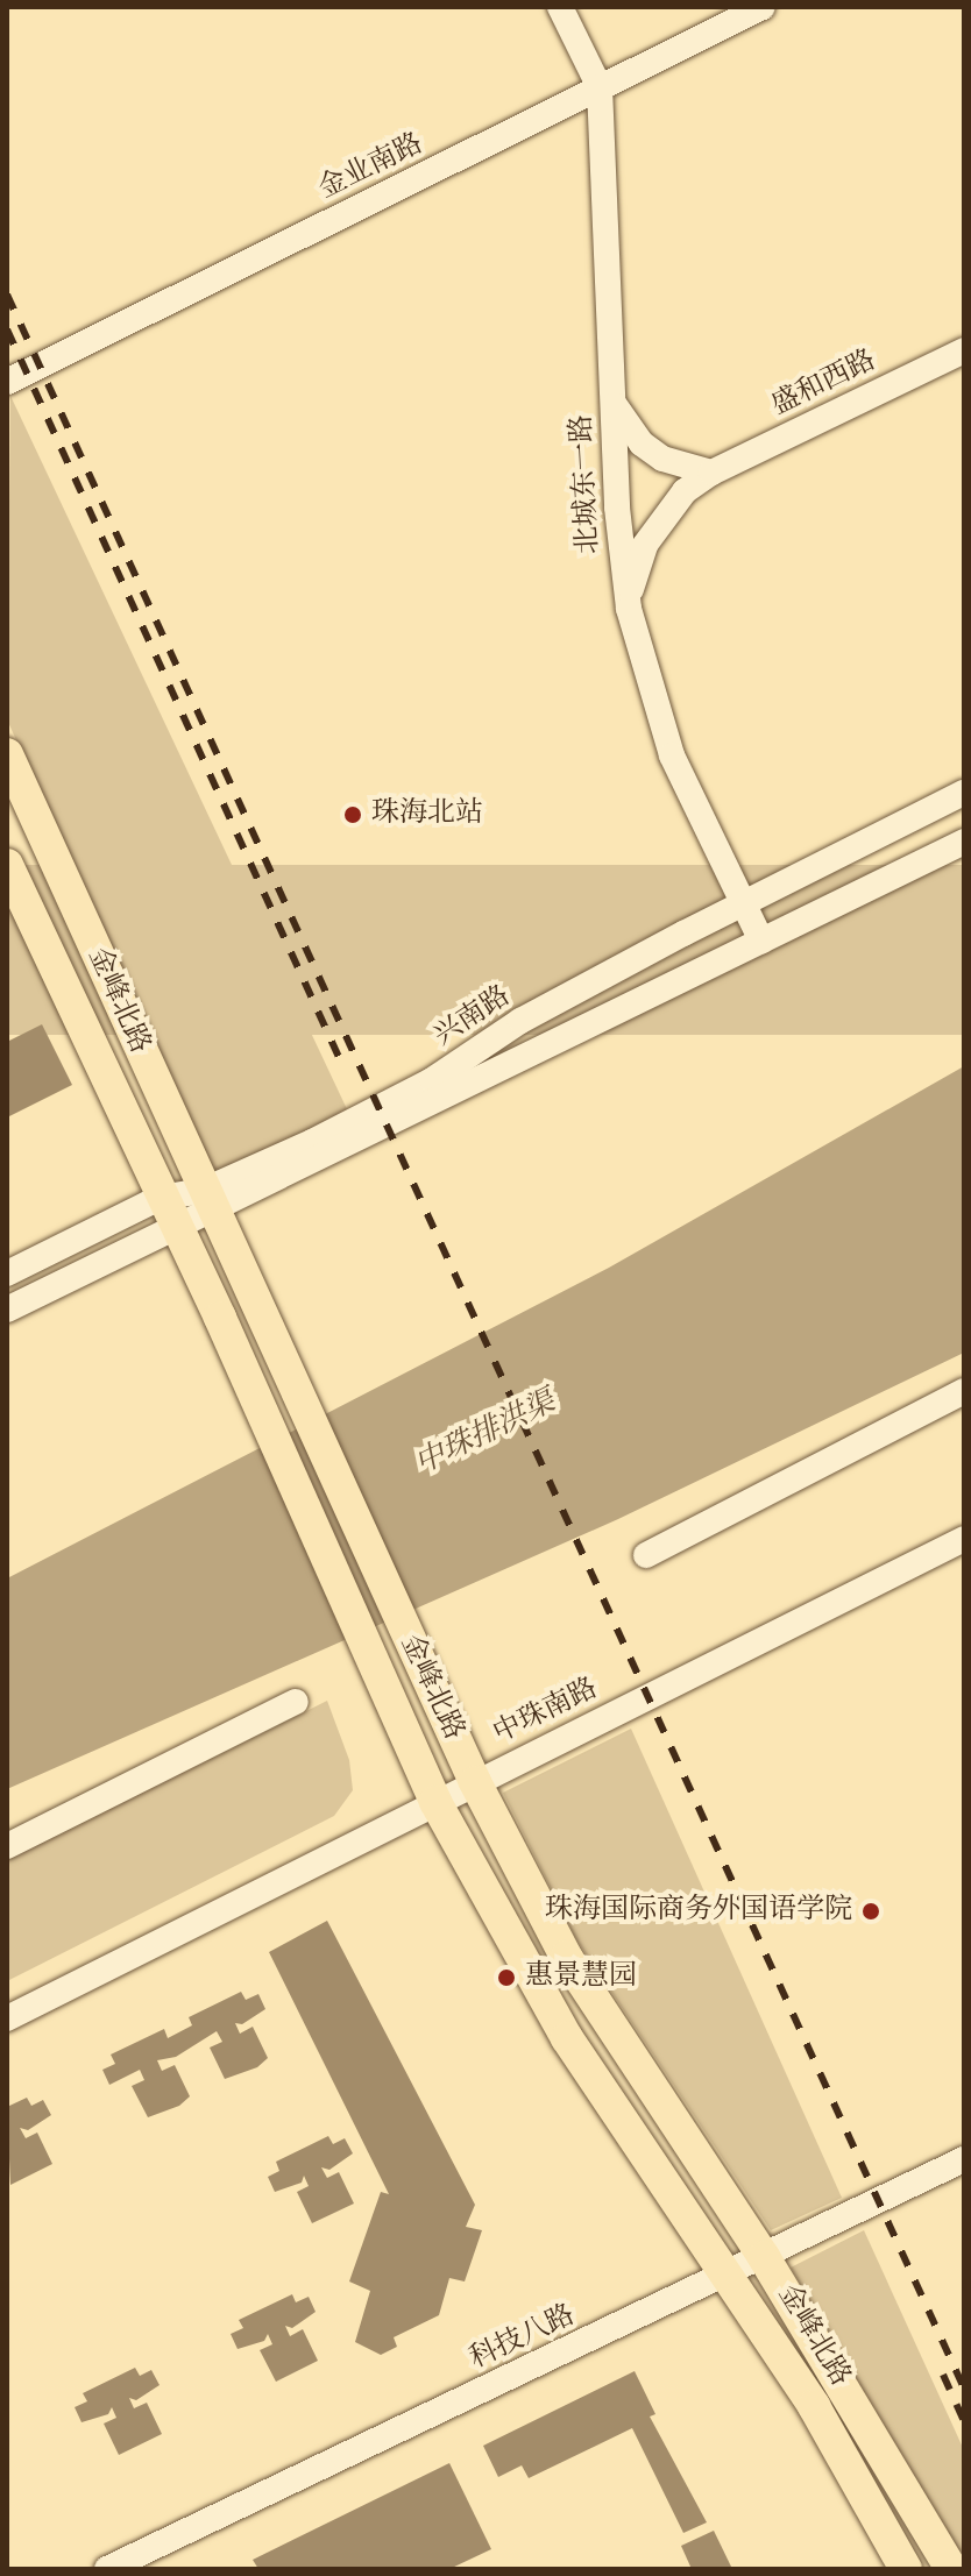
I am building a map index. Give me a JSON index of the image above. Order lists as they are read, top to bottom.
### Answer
{
  "streets": {
    "main road": ["金峰北路"],
    "street": [
      "金业南路",
      "盛和西路",
      "北城东一路",
      "兴南路",
      "中珠南路",
      "科技八路"
    ]
  },
  "crossings": [
    ["金业南路", "北城东一路"],
    ["盛和西路", "北城东一路"],
    ["北城东一路", "兴南路"],
    ["金峰北路", "兴南路"],
    ["金峰北路", "中珠南路"],
    ["金峰北路", "科技八路"]
  ],
  "water": ["中珠排洪渠"],
  "places": ["珠海北站", "珠海国际商务外国语学院", "惠景慧园"]
}
